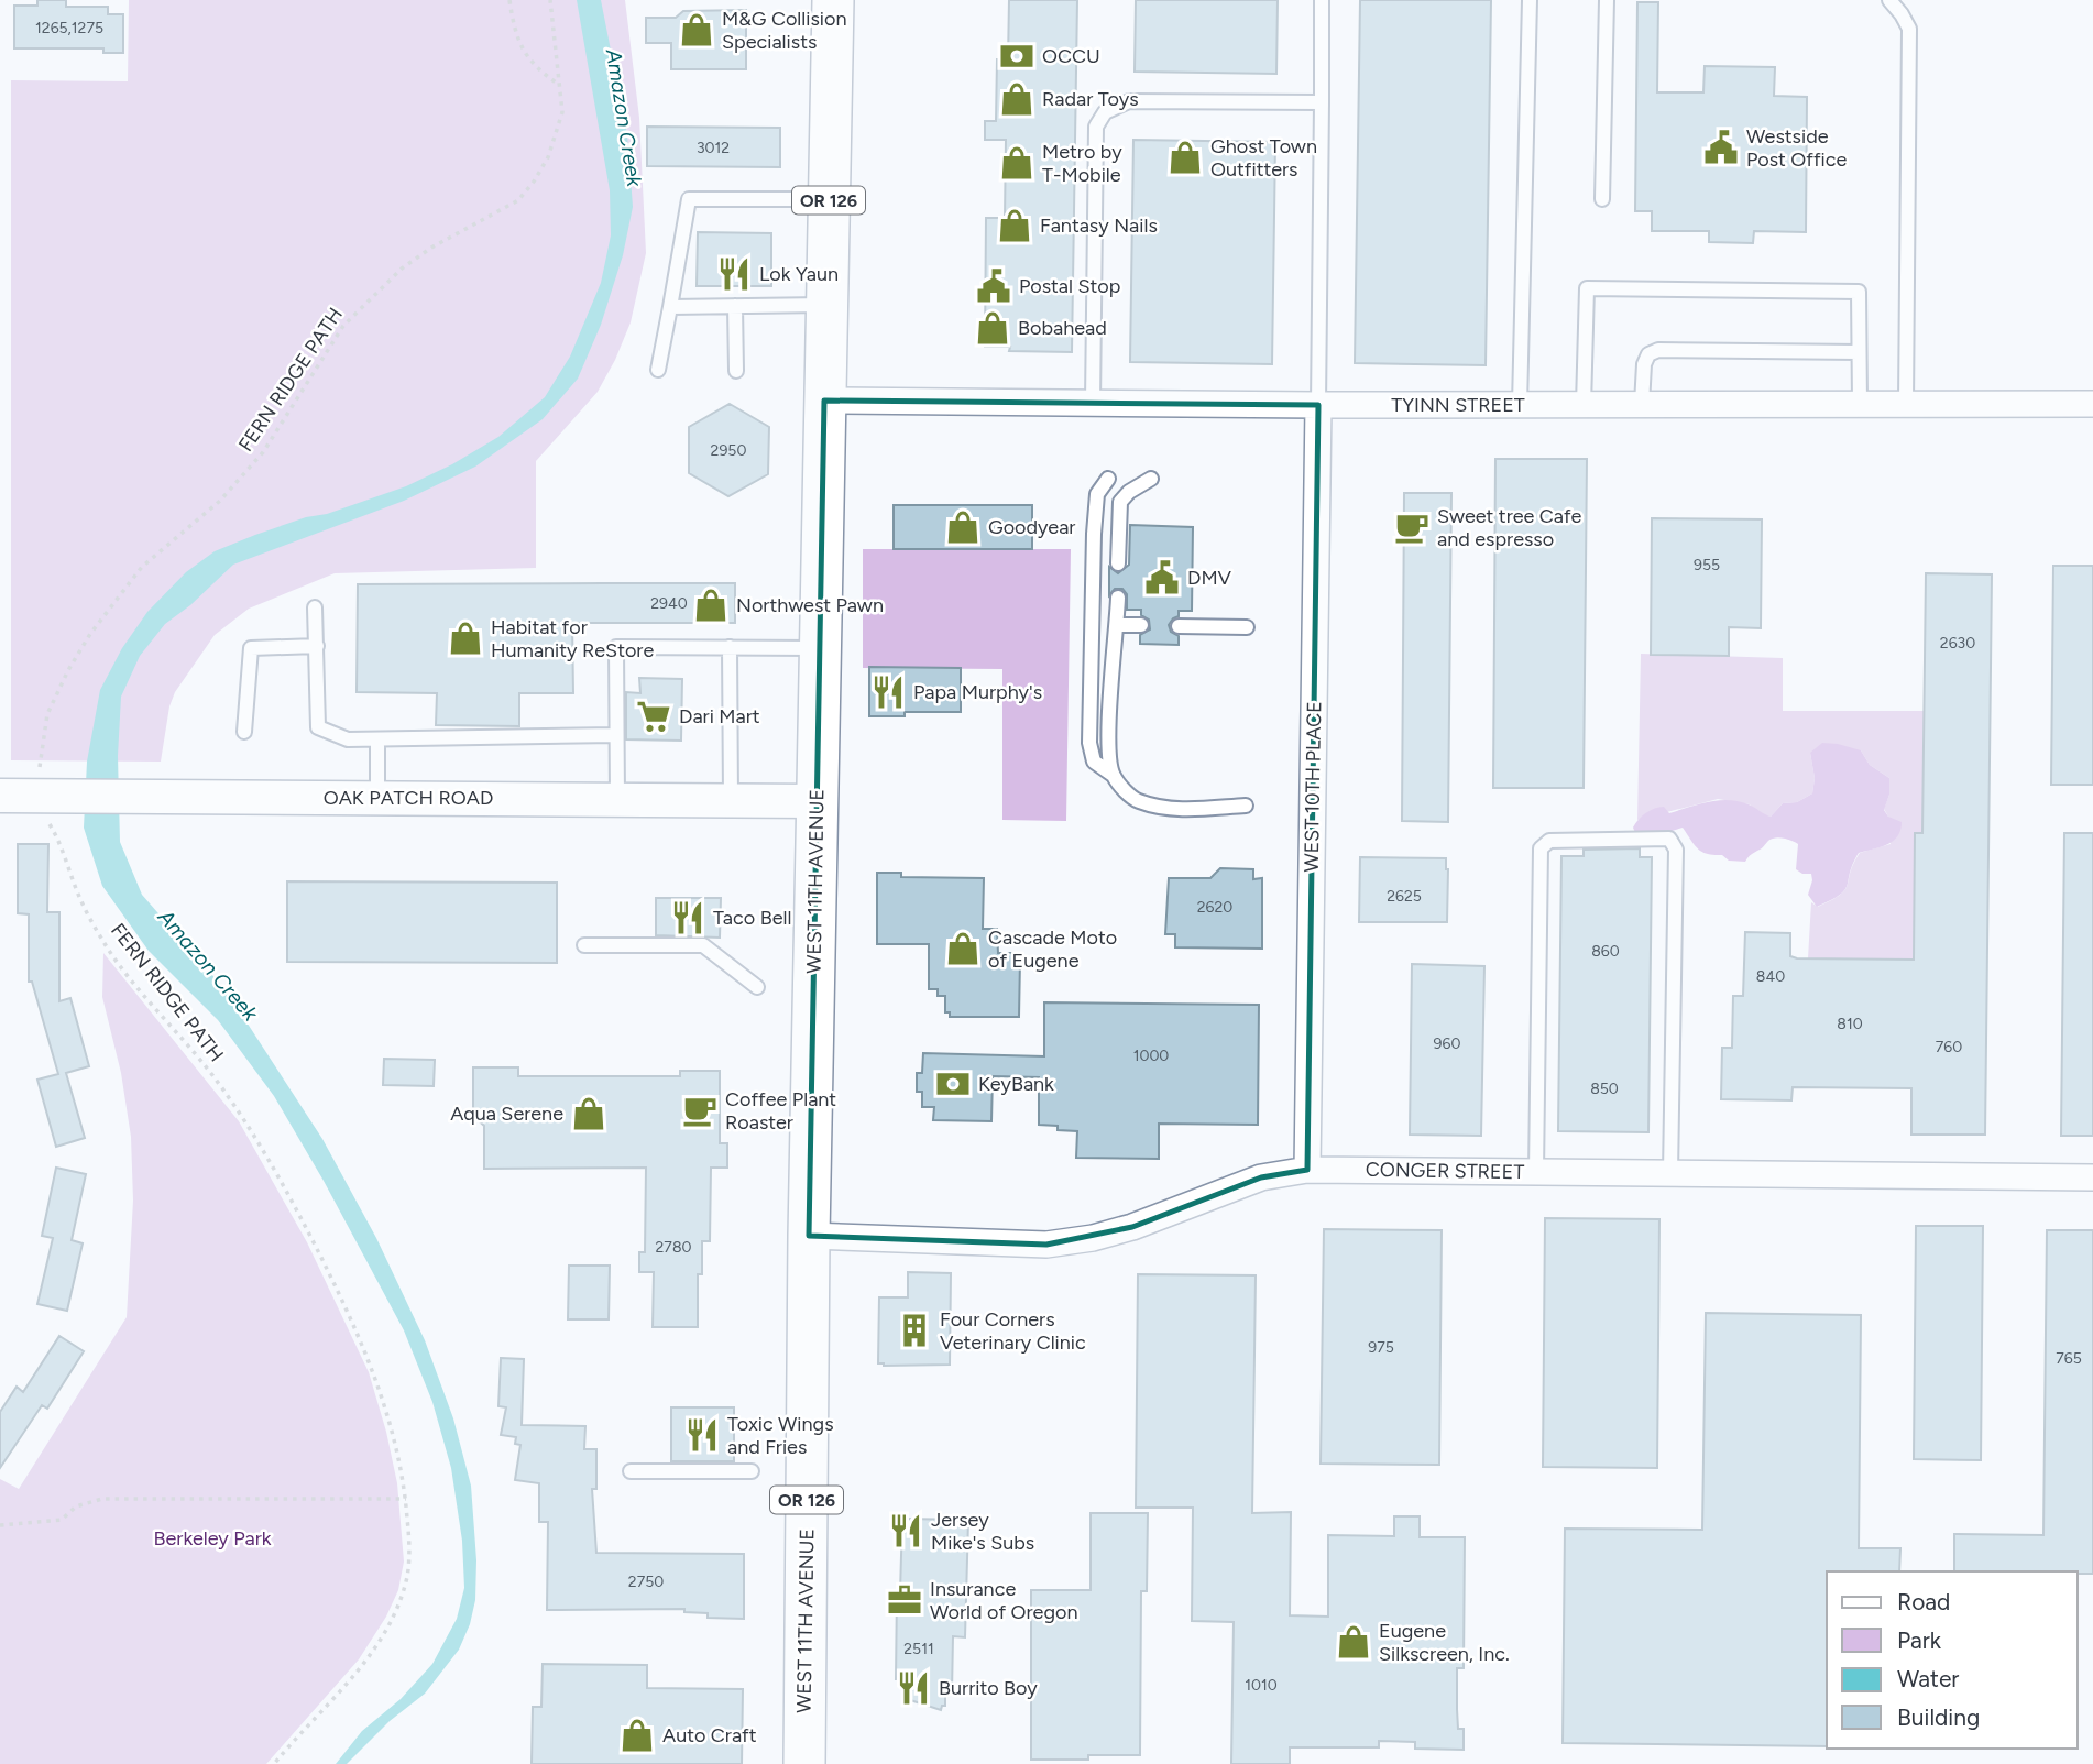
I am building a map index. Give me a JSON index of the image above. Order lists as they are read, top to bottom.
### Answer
{
  "streets": {
    "main road": ["OR 126", "WEST 11TH AVENUE"],
    "street": [
      "TYINN STREET",
      "WEST 10TH PLACE",
      "OAK PATCH ROAD",
      "CONGER STREET"
    ],
    "path": ["FERN RIDGE PATH"]
  },
  "crossings": [
    ["FERN RIDGE PATH", "OAK PATCH ROAD"],
    ["TYINN STREET", "WEST 10TH PLACE"],
    ["TYINN STREET", "WEST 11TH AVENUE"],
    ["WEST 10TH PLACE", "CONGER STREET"],
    ["OAK PATCH ROAD", "WEST 11TH AVENUE"],
    ["WEST 11TH AVENUE", "CONGER STREET"]
  ],
  "water": ["Amazon Creek"],
  "parks": ["Berkeley Park"],
  "places": {
    "shop": [
      "M&G Collision Specialists",
      "Radar Toys",
      "Ghost Town Outfitters",
      "Metro by T-Mobile",
      "Fantasy Nails",
      "Bobahead",
      "Goodyear",
      "Northwest Pawn",
      "Habitat for Humanity ReStore",
      "Cascade Moto of Eugene",
      "Aqua Serene",
      "Eugene Silkscreen, Inc.",
      "Auto Craft"
    ],
    "bank": ["OCCU", "KeyBank"],
    "public building": ["Westside Post Office", "Postal Stop", "DMV"],
    "restaurant": [
      "Lok Yaun",
      "Papa Murphy's",
      "Taco Bell",
      "Toxic Wings and Fries",
      "Jersey Mike's Subs",
      "Burrito Boy"
    ],
    "cafe": ["Sweet tree Cafe and espresso", "Coffee Plant Roaster"],
    "supermarket": ["Dari Mart"],
    "building": ["Four Corners Veterinary Clinic"],
    "office": ["Insurance World of Oregon"]
  },
  "house_numbers": [
    "1265,1275",
    "3012",
    "2950",
    "955",
    "2940",
    "2630",
    "2625",
    "2620",
    "860",
    "840",
    "810",
    "960",
    "760",
    "1000",
    "850",
    "2780",
    "975",
    "765",
    "2750",
    "2511",
    "1010"
  ],
  "legend": [
    "Road",
    "Park",
    "Water",
    "Building"
  ]
}
